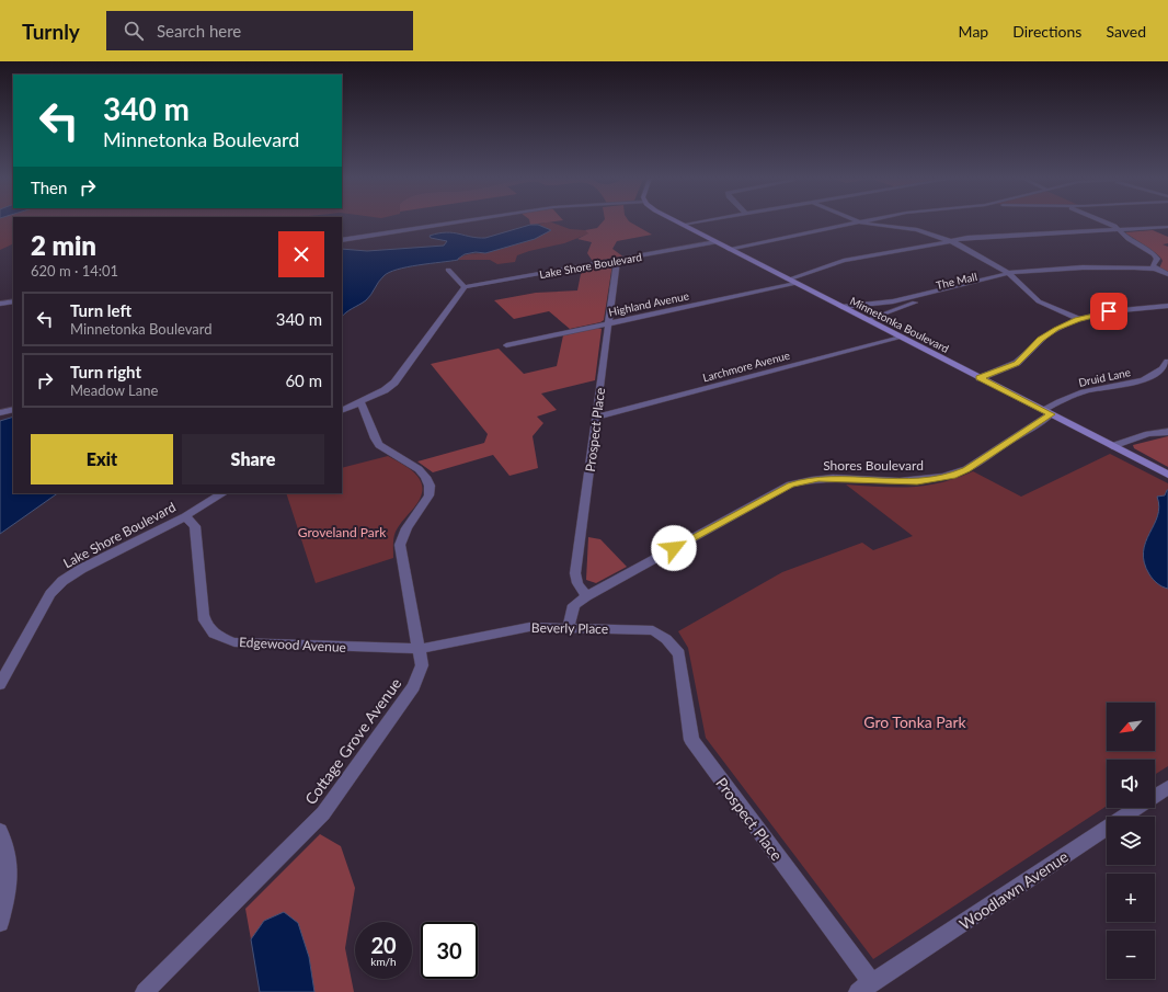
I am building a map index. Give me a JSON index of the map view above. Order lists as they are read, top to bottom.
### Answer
{
  "streets": {
    "main road": ["Minnetonka Boulevard"],
    "street": [
      "Lake Shore Boulevard",
      "The Mall",
      "Highland Avenue",
      "Larchmore Avenue",
      "Druid Lane",
      "Prospect Place",
      "Shores Boulevard",
      "Beverly Place",
      "Edgewood Avenue",
      "Cottage Grove Avenue",
      "Woodlawn Avenue"
    ]
  },
  "crossings": [
    ["Lake Shore Boulevard", "Minnetonka Boulevard"],
    ["Lake Shore Boulevard", "Prospect Place"],
    ["Lake Shore Boulevard", "Edgewood Avenue"],
    ["The Mall", "Minnetonka Boulevard"],
    ["Highland Avenue", "Minnetonka Boulevard"],
    ["Highland Avenue", "Prospect Place"],
    ["Minnetonka Boulevard", "Larchmore Avenue"],
    ["Minnetonka Boulevard", "Druid Lane"],
    ["Minnetonka Boulevard", "Shores Boulevard"],
    ["Larchmore Avenue", "Prospect Place"],
    ["Druid Lane", "Shores Boulevard"],
    ["Prospect Place", "Shores Boulevard"],
    ["Prospect Place", "Beverly Place"],
    ["Prospect Place", "Woodlawn Avenue"],
    ["Shores Boulevard", "Beverly Place"],
    ["Beverly Place", "Edgewood Avenue"],
    ["Beverly Place", "Cottage Grove Avenue"],
    ["Edgewood Avenue", "Cottage Grove Avenue"]
  ],
  "parks": ["Groveland Park", "Gro Tonka Park"],
  "north": "bottom left",
  "page": {
    "header": "Turnly",
    "search": "Search here",
    "nav": ["Map", "Directions", "Saved"],
    "turn": ["340 m", "Minnetonka Boulevard"],
    "then": "Then",
    "heading": ["2 min", "620 m · 14:01"],
    "list": [
      {
        "name": "Turn left",
        "note": "Minnetonka Boulevard",
        "value": "340 m"
      },
      {
        "name": "Turn right",
        "note": "Meadow Lane",
        "value": "60 m"
      }
    ],
    "buttons": ["Exit", "Share"],
    "map_buttons": ["+", "−"],
    "speed": "20 km/h",
    "limit": "30"
  }
}
